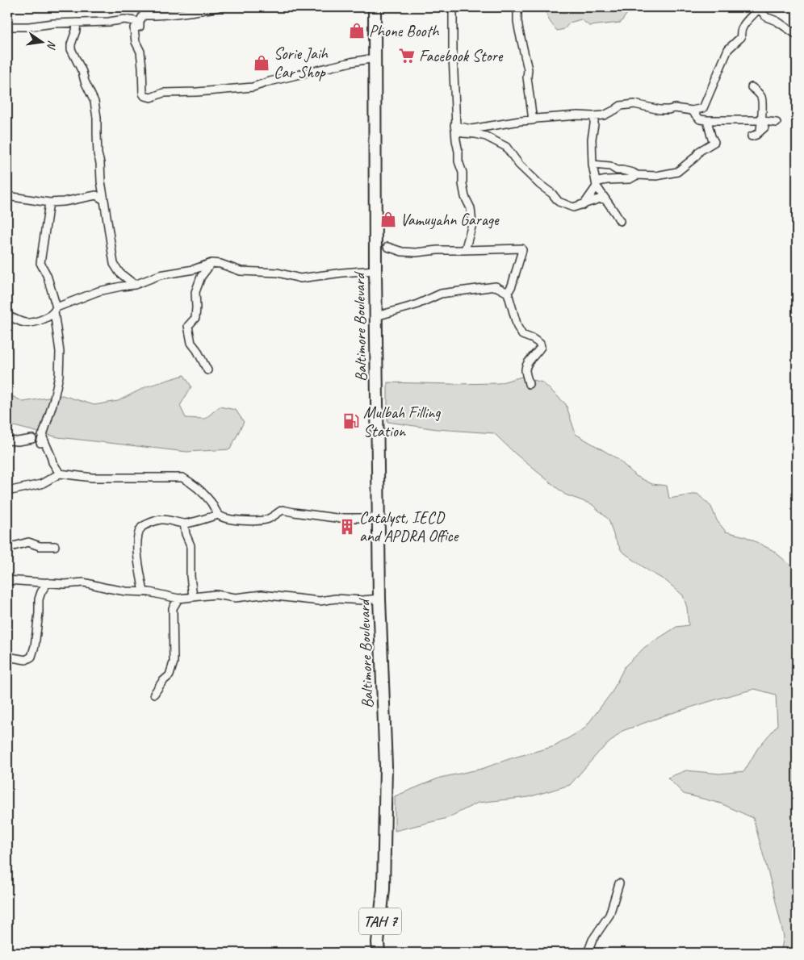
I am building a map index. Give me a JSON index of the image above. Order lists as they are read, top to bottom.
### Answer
{
  "streets": {
    "highway": ["Baltimore Boulevard", "TAH 7"]
  },
  "places": {
    "shop": ["Phone Booth", "Sorie Jaih Car Shop", "Vamuyahn Garage"],
    "supermarket": ["Facebook Store"],
    "fuel station": ["Mulbah Filling Station"],
    "building": ["Catalyst, IECD and APDRA Office"]
  },
  "north": "right"
}
